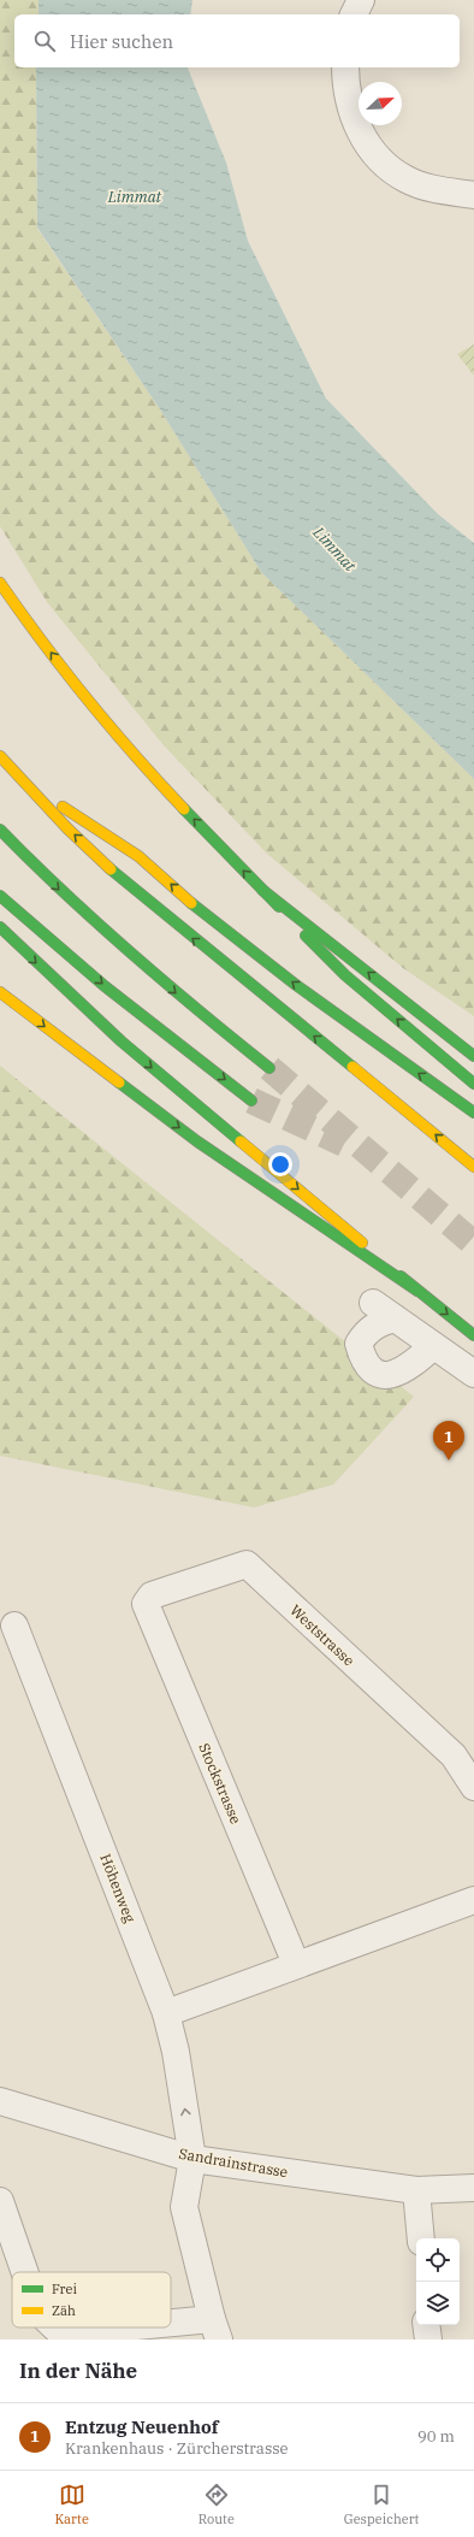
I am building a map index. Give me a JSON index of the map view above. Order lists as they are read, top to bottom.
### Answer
{
  "streets": {
    "street": [
      "Weststrasse",
      "Stockstrasse",
      "Höhenweg",
      "Sandrainstrasse"
    ]
  },
  "crossings": [
    ["Weststrasse", "Stockstrasse"],
    ["Höhenweg", "Sandrainstrasse"]
  ],
  "water": ["Limmat"],
  "legend": ["Frei", "Zäh"],
  "north": "top right",
  "page": {
    "search": "Hier suchen",
    "pins": "1",
    "heading": "In der Nähe",
    "list": [
      {
        "mark": "1",
        "name": "Entzug Neuenhof",
        "note": "Krankenhaus · Zürcherstrasse",
        "value": "90 m"
      }
    ],
    "nav": ["Karte", "Route", "Gespeichert"]
  }
}
